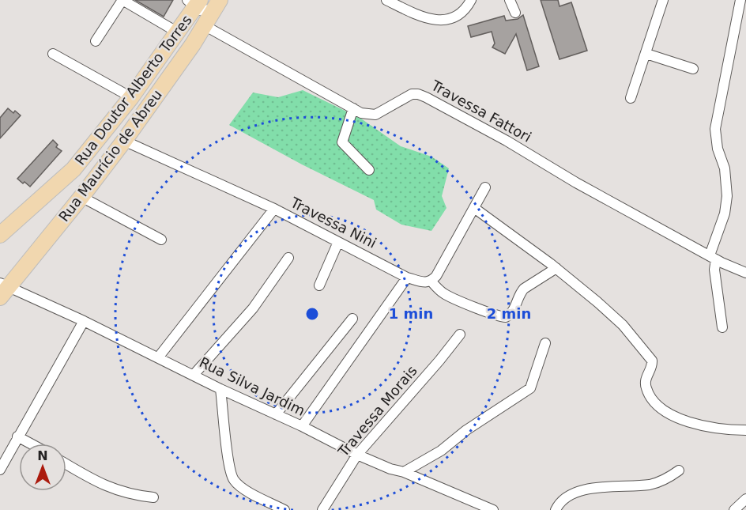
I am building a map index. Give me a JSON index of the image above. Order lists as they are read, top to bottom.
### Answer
{
  "streets": {
    "main road": ["Rua Doutor Alberto Torres", "Rua Maurício de Abreu"],
    "street": [
      "Travessa Fattori",
      "Travessa Nini",
      "Rua Silva Jardim",
      "Travessa Morais"
    ]
  },
  "crossings": [
    ["Rua Doutor Alberto Torres", "Rua Maurício de Abreu"],
    ["Travessa Fattori", "Rua Maurício de Abreu"],
    ["Rua Maurício de Abreu", "Travessa Nini"],
    ["Rua Maurício de Abreu", "Rua Silva Jardim"],
    ["Rua Silva Jardim", "Travessa Morais"]
  ],
  "north": "top",
  "rings": ["1 min", "2 min"]
}
